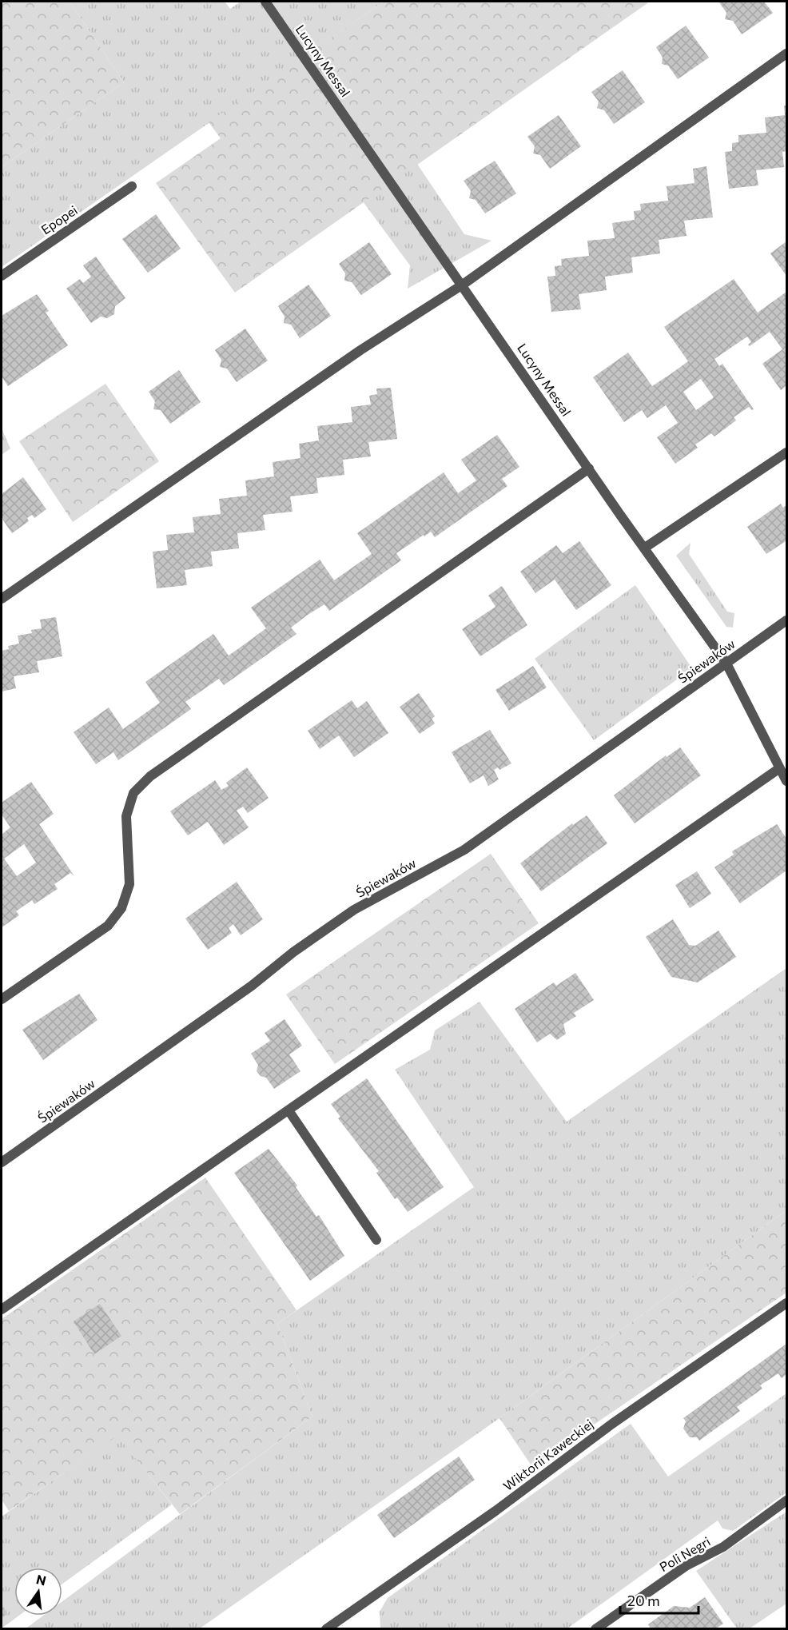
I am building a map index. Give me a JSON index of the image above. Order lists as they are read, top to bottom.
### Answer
{
  "streets": {
    "street": [
      "Lucyny Messal",
      "Epopei",
      "Śpiewaków",
      "Wiktorii Kaweckiej",
      "Poli Negri"
    ]
  },
  "crossings": [
    ["Lucyny Messal", "Śpiewaków"]
  ],
  "scale_bar": "20 m",
  "north": "top"
}
